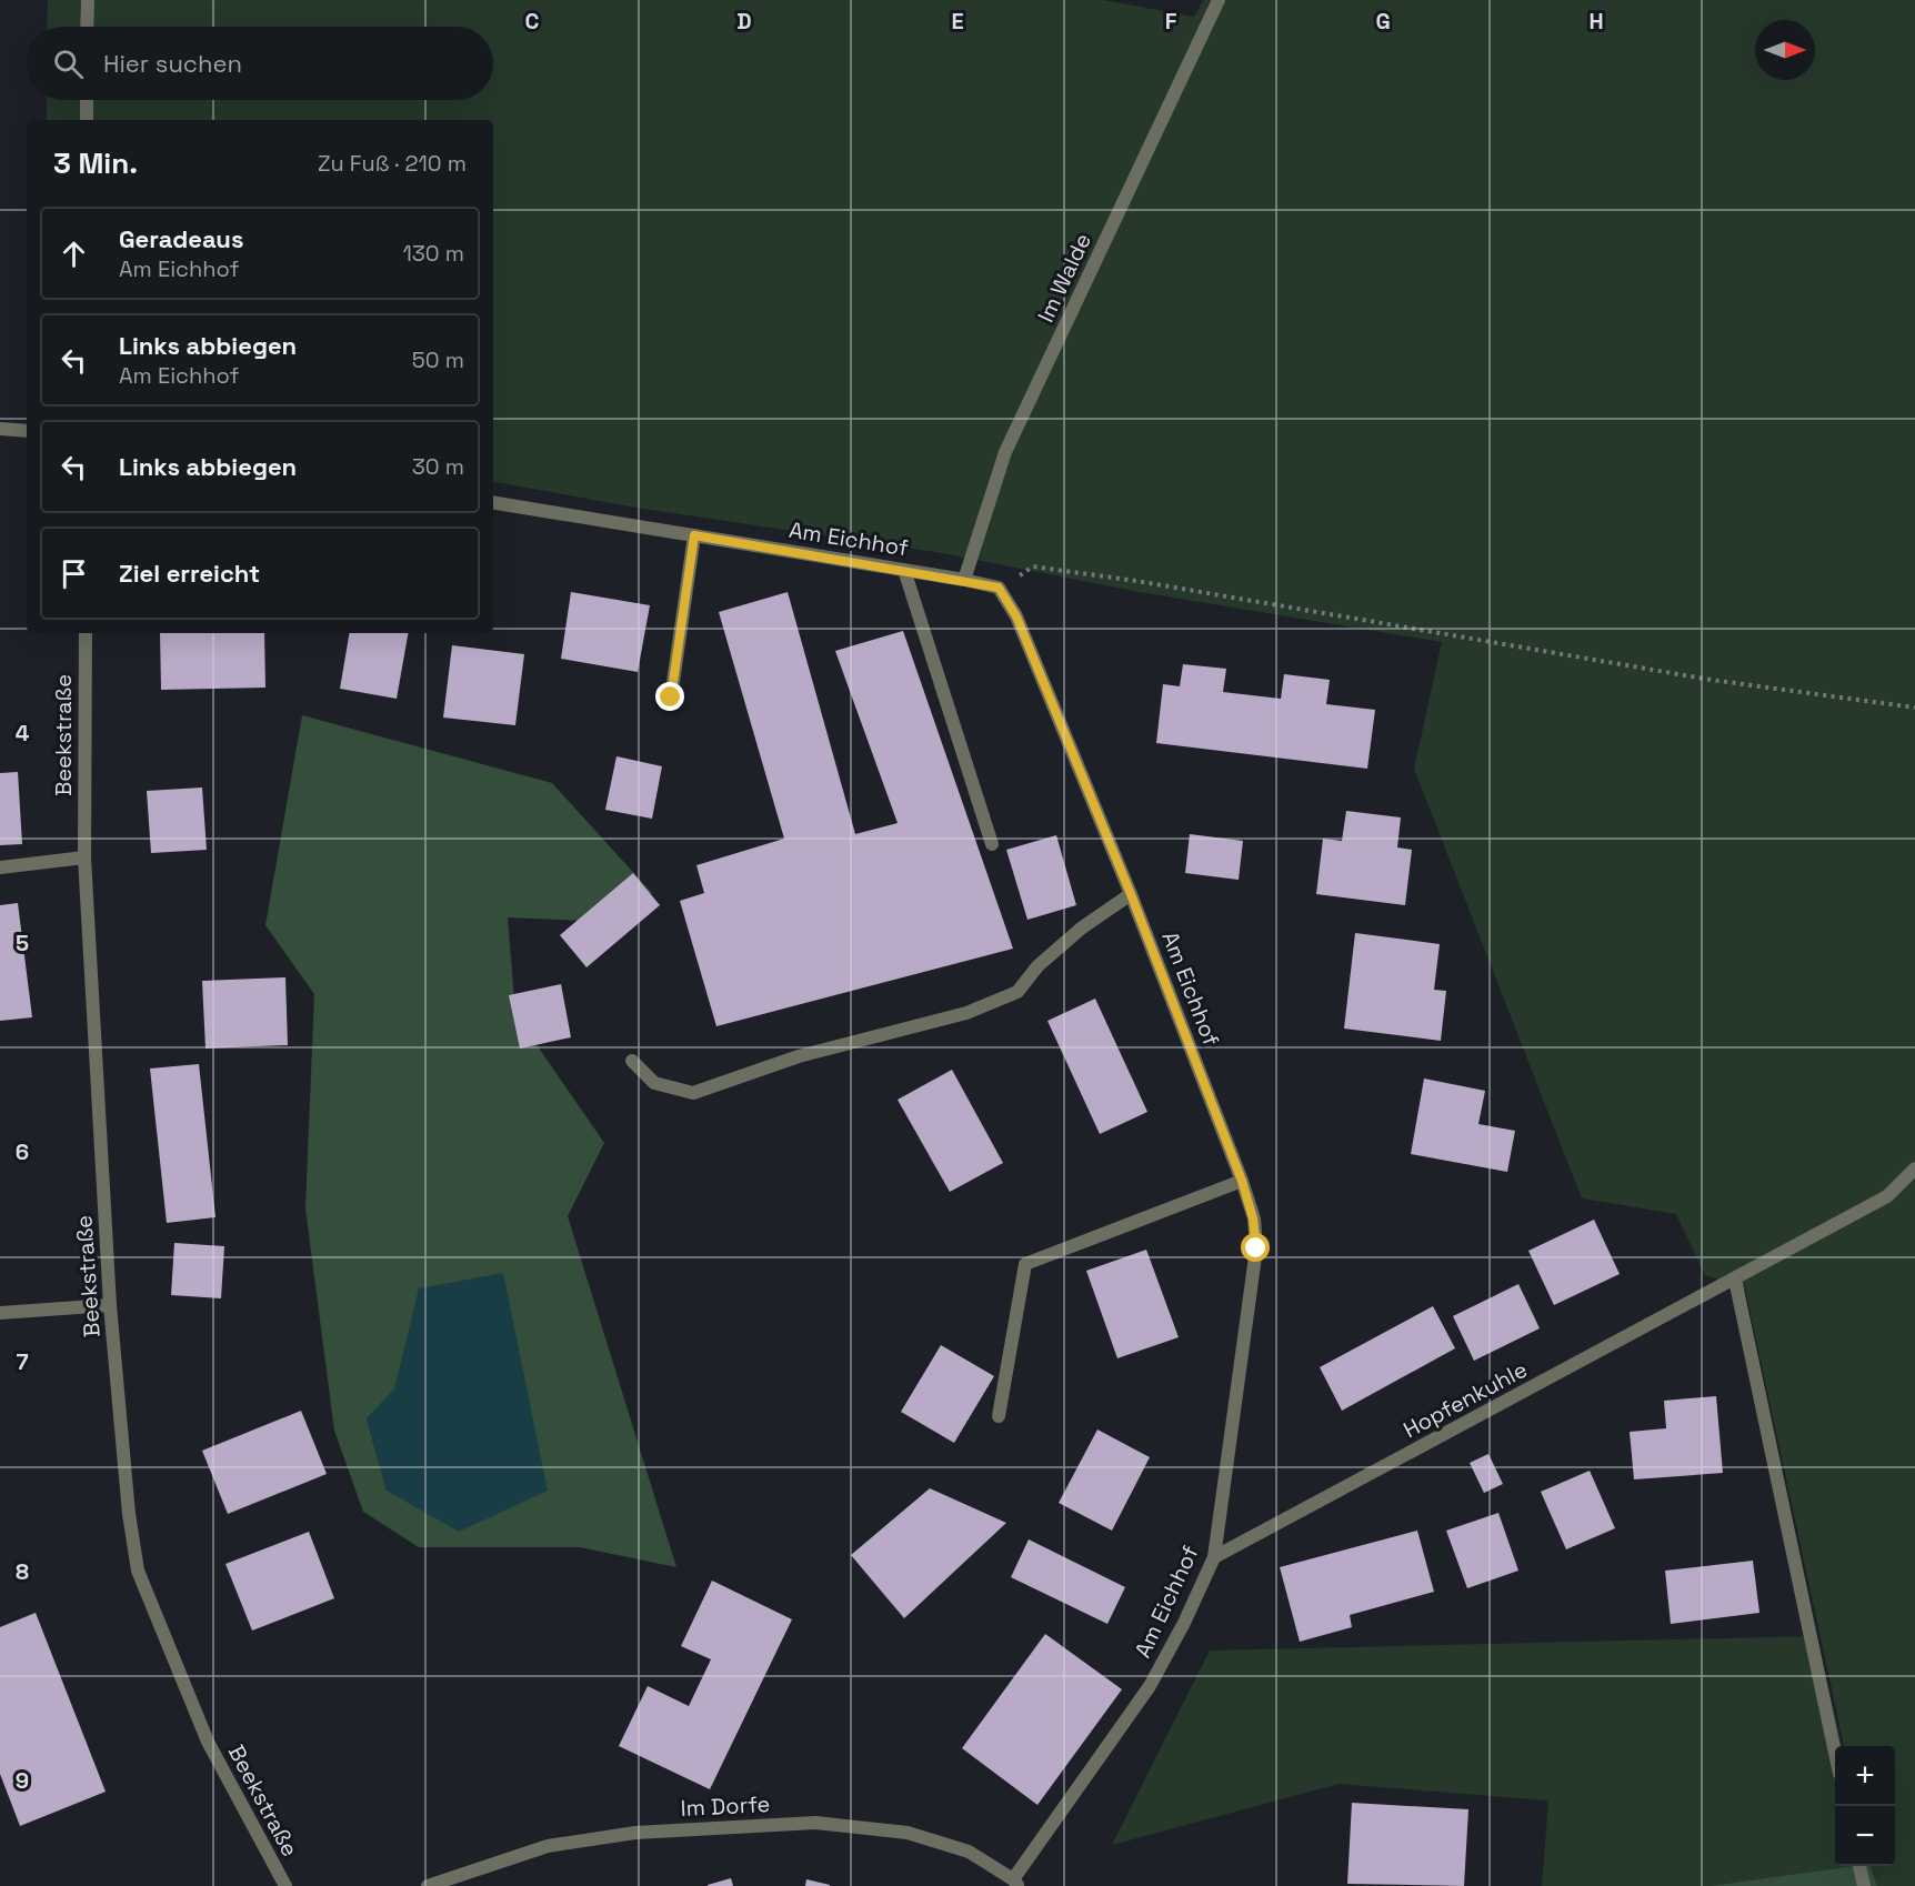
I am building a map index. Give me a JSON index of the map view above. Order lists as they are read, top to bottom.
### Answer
{
  "streets": {
    "street": [
      "Im Walde",
      "Am Eichhof",
      "Beekstraße",
      "Hopfenkuhle",
      "Im Dorfe"
    ]
  },
  "crossings": [
    ["Im Walde", "Am Eichhof"],
    ["Am Eichhof", "Hopfenkuhle"],
    ["Am Eichhof", "Im Dorfe"]
  ],
  "north": "right",
  "page": {
    "search": "Hier suchen",
    "heading": ["3 Min.", "Zu Fuß · 210 m"],
    "list": [
      ["Geradeaus", "Am Eichhof", "130 m"],
      ["Links abbiegen", "Am Eichhof", "50 m"],
      ["Links abbiegen", "30 m"],
      "Ziel erreicht"
    ],
    "map_buttons": ["+", "−"]
  },
  "grid": {
    "columns": [
      "C",
      "D",
      "E",
      "F",
      "G",
      "H"
    ],
    "rows": [
      "4",
      "5",
      "6",
      "7",
      "8",
      "9"
    ]
  }
}
